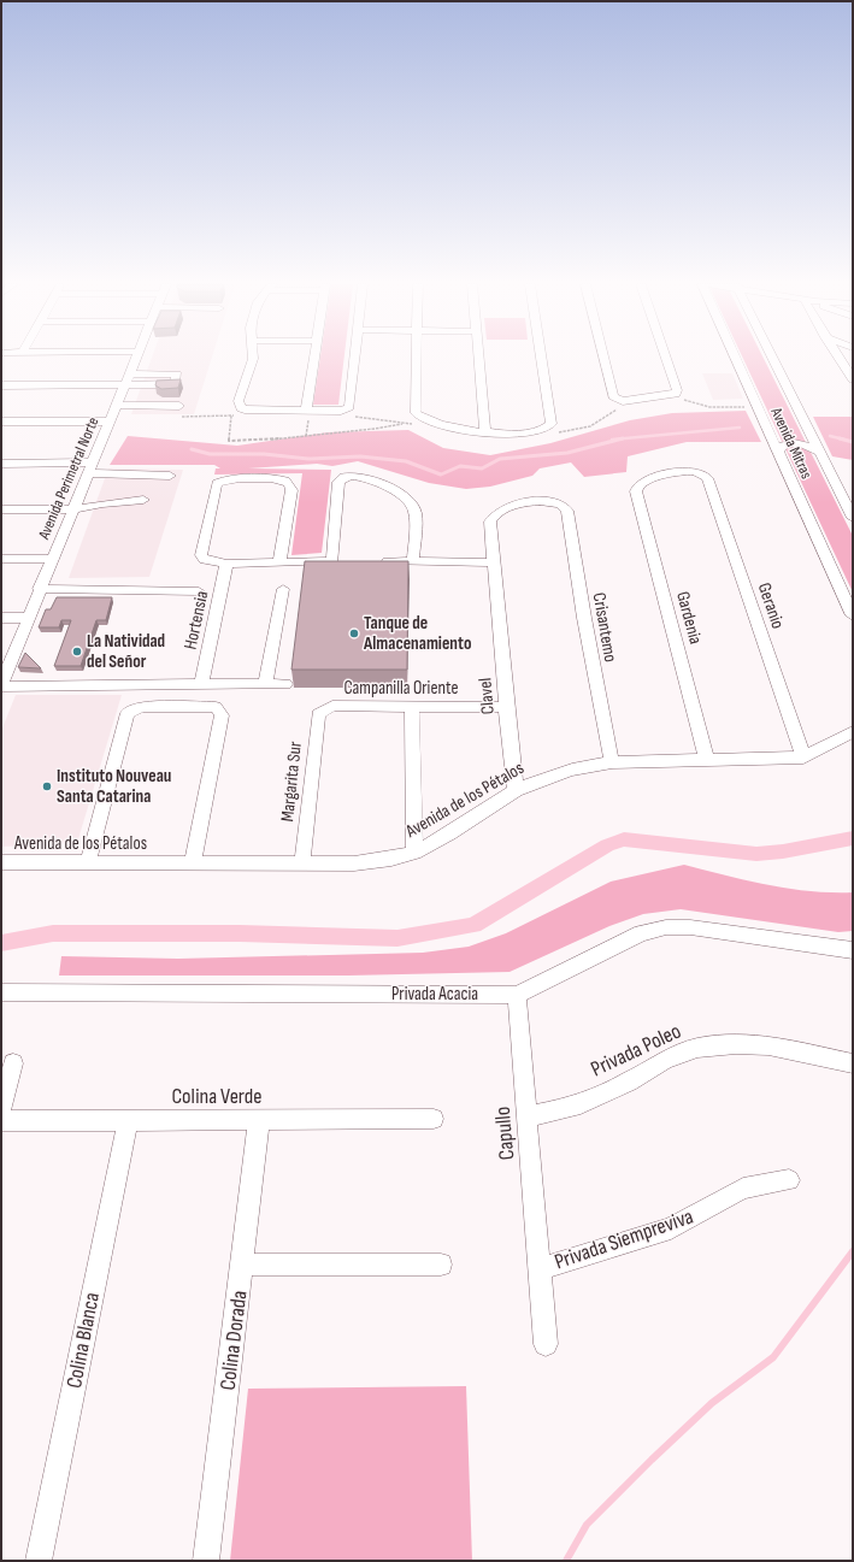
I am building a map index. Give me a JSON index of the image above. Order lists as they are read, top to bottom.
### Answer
{
  "streets": {
    "street": [
      "Avenida Mitras",
      "Avenida Perimetral Norte",
      "Geranio",
      "Gardenia",
      "Hortensia",
      "Crisantemo",
      "Campanilla Oriente",
      "Clavel",
      "Margarita Sur",
      "Avenida de los Pétalos",
      "Privada Acacia",
      "Privada Poleo",
      "Colina Verde",
      "Capullo",
      "Privada Siempreviva",
      "Colina Blanca",
      "Colina Dorada"
    ]
  },
  "crossings": [
    ["Geranio", "Gardenia"],
    ["Geranio", "Avenida de los Pétalos"],
    ["Gardenia", "Avenida de los Pétalos"],
    ["Crisantemo", "Clavel"],
    ["Crisantemo", "Avenida de los Pétalos"],
    ["Campanilla Oriente", "Clavel"],
    ["Campanilla Oriente", "Margarita Sur"],
    ["Clavel", "Avenida de los Pétalos"],
    ["Margarita Sur", "Avenida de los Pétalos"],
    ["Privada Acacia", "Capullo"],
    ["Privada Poleo", "Capullo"],
    ["Colina Verde", "Colina Blanca"],
    ["Colina Verde", "Colina Dorada"],
    ["Capullo", "Privada Siempreviva"]
  ],
  "places": ["Tanque de Almacenamiento", "La Natividad del Señor", "Instituto Nouveau Santa Catarina"]
}
